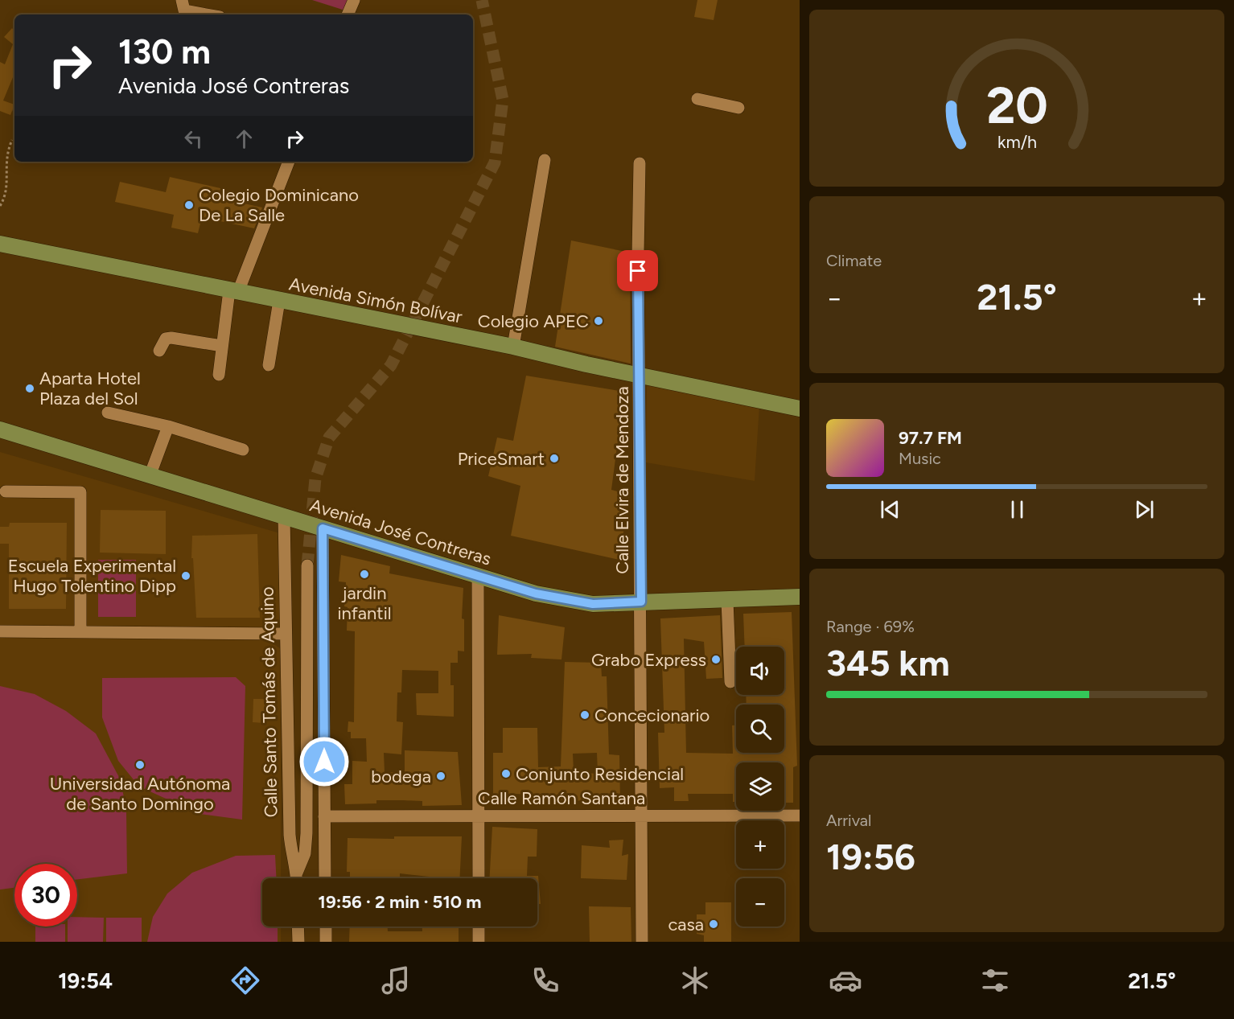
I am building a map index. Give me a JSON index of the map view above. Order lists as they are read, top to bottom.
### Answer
{
  "streets": {
    "main road": ["Avenida Simón Bolívar", "Avenida José Contreras"],
    "street": ["Calle Elvira de Mendoza", "Calle Santo Tomás de Aquino", "Calle Ramón Santana"]
  },
  "crossings": [
    ["Avenida Simón Bolívar", "Calle Elvira de Mendoza"],
    ["Calle Elvira de Mendoza", "Avenida José Contreras"],
    ["Calle Elvira de Mendoza", "Calle Ramón Santana"],
    ["Avenida José Contreras", "Calle Santo Tomás de Aquino"]
  ],
  "places": [
    "Colegio Dominicano De La Salle",
    "Colegio APEC",
    "Aparta Hotel Plaza del Sol",
    "PriceSmart",
    "jardin infantil",
    "Escuela Experimental Hugo Tolentino Dipp",
    "Grabo Express",
    "Concecionario",
    "Universidad Autónoma de Santo Domingo",
    "Conjunto Residencial",
    "bodega",
    "casa"
  ],
  "page": {
    "turn": ["130 m", "Avenida José Contreras"],
    "tile": [
      "Climate",
      ["Range · 69%", "345 km"],
      ["Arrival", "19:56"]
    ],
    "heat": ["−", "21.5°", "+"],
    "song": ["97.7 FM", "Music"],
    "map_buttons": ["+", "−"],
    "limit": "30",
    "trip": "19:56 · 2 min · 510 m",
    "tabs": ["19:54", "21.5°"],
    "gauge": ["20", "km/h"]
  }
}
